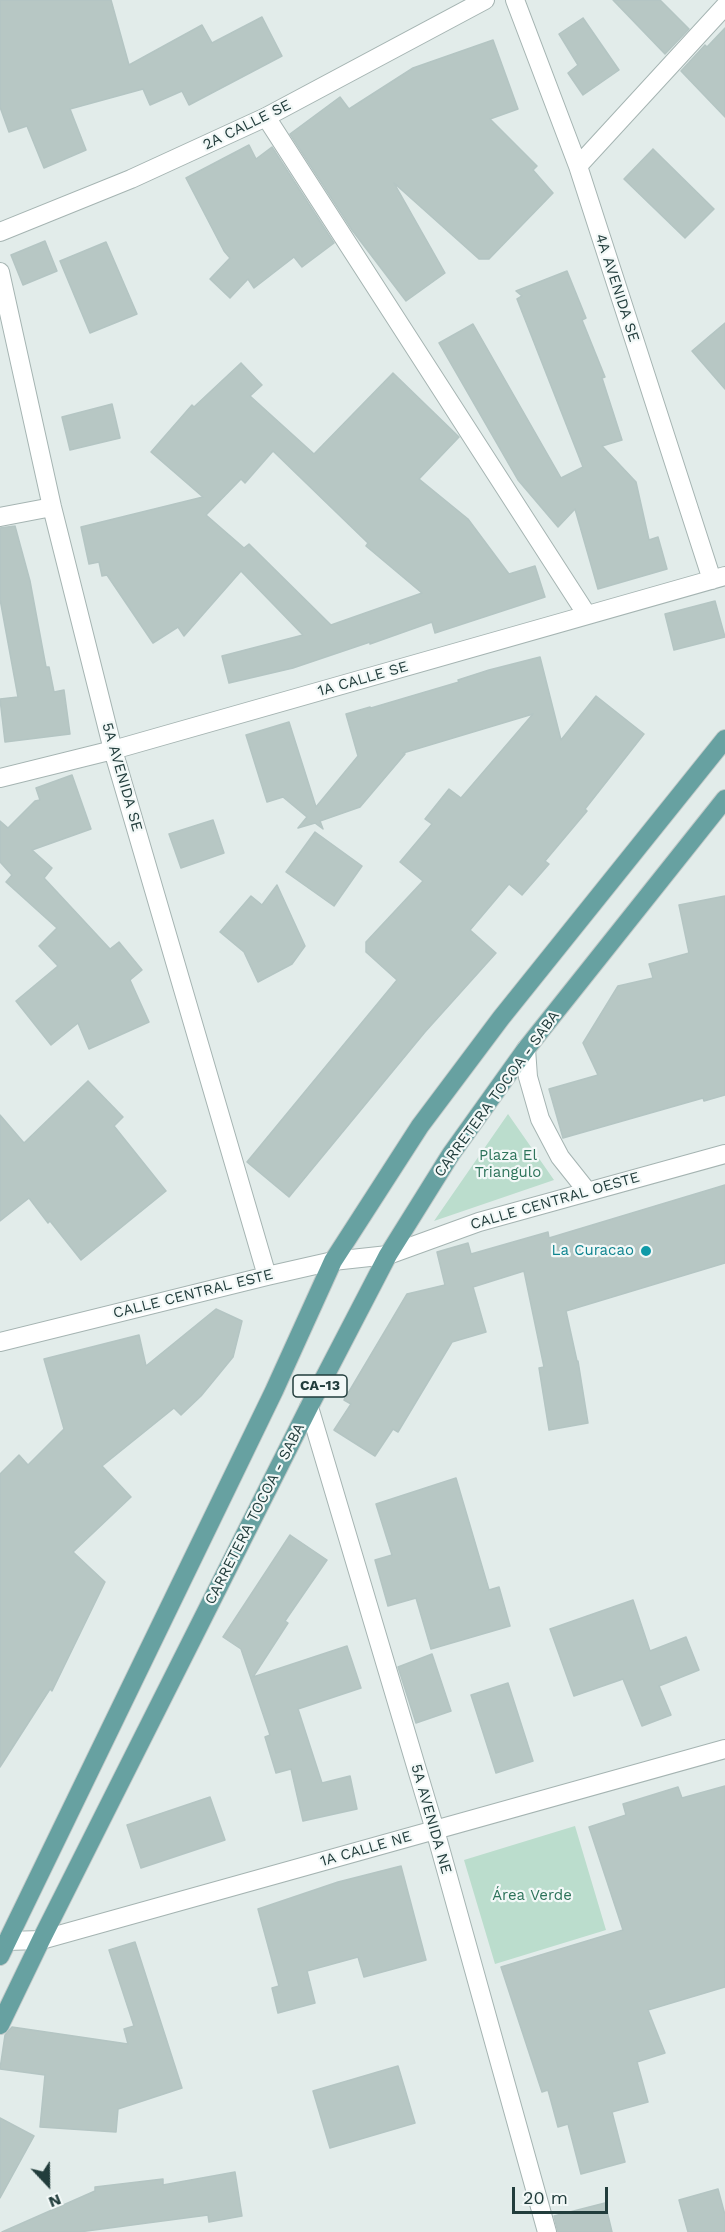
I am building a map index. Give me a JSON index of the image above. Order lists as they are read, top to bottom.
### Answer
{
  "streets": {
    "main road": ["CARRETERA TOCOA - SABA", "CA-13"],
    "street": [
      "2A CALLE SE",
      "4A AVENIDA SE",
      "1A CALLE SE",
      "5A AVENIDA SE",
      "CALLE CENTRAL OESTE",
      "CALLE CENTRAL ESTE",
      "5A AVENIDA NE",
      "1A CALLE NE"
    ]
  },
  "crossings": [
    ["4A AVENIDA SE", "1A CALLE SE"],
    ["1A CALLE SE", "5A AVENIDA SE"],
    ["5A AVENIDA SE", "CALLE CENTRAL ESTE"],
    ["CARRETERA TOCOA - SABA", "CALLE CENTRAL OESTE"],
    ["CARRETERA TOCOA - SABA", "CALLE CENTRAL ESTE"],
    ["CARRETERA TOCOA - SABA", "5A AVENIDA NE"],
    ["CARRETERA TOCOA - SABA", "1A CALLE NE"],
    ["CALLE CENTRAL OESTE", "CALLE CENTRAL ESTE"],
    ["CALLE CENTRAL ESTE", "CA-13"],
    ["CA-13", "1A CALLE NE"],
    ["5A AVENIDA NE", "1A CALLE NE"]
  ],
  "parks": ["Plaza El Triangulo", "Área Verde"],
  "places": ["La Curacao"],
  "scale_bar": "20 m",
  "north": "bottom"
}
